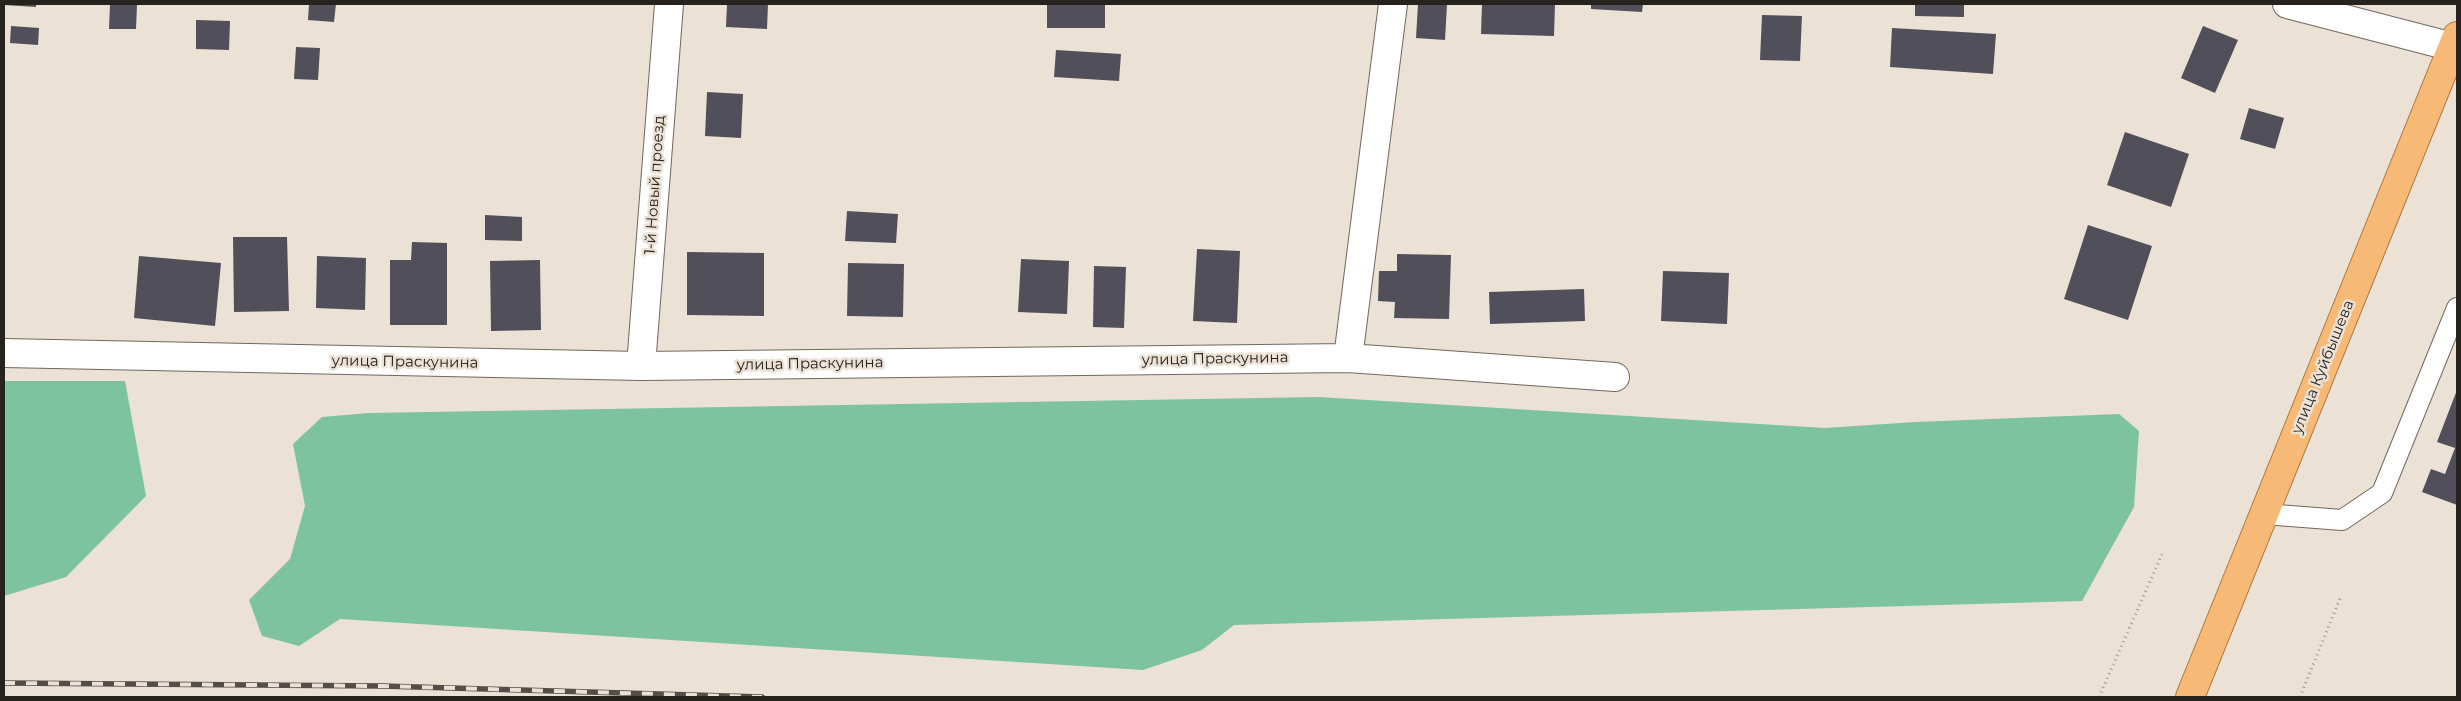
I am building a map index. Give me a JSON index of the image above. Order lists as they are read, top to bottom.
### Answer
{
  "streets": {
    "highway": ["улица Куйбышева"],
    "street": ["1-й Новый проезд", "улица Праскунина"]
  },
  "crossings": [
    ["1-й Новый проезд", "улица Праскунина"]
  ]
}
